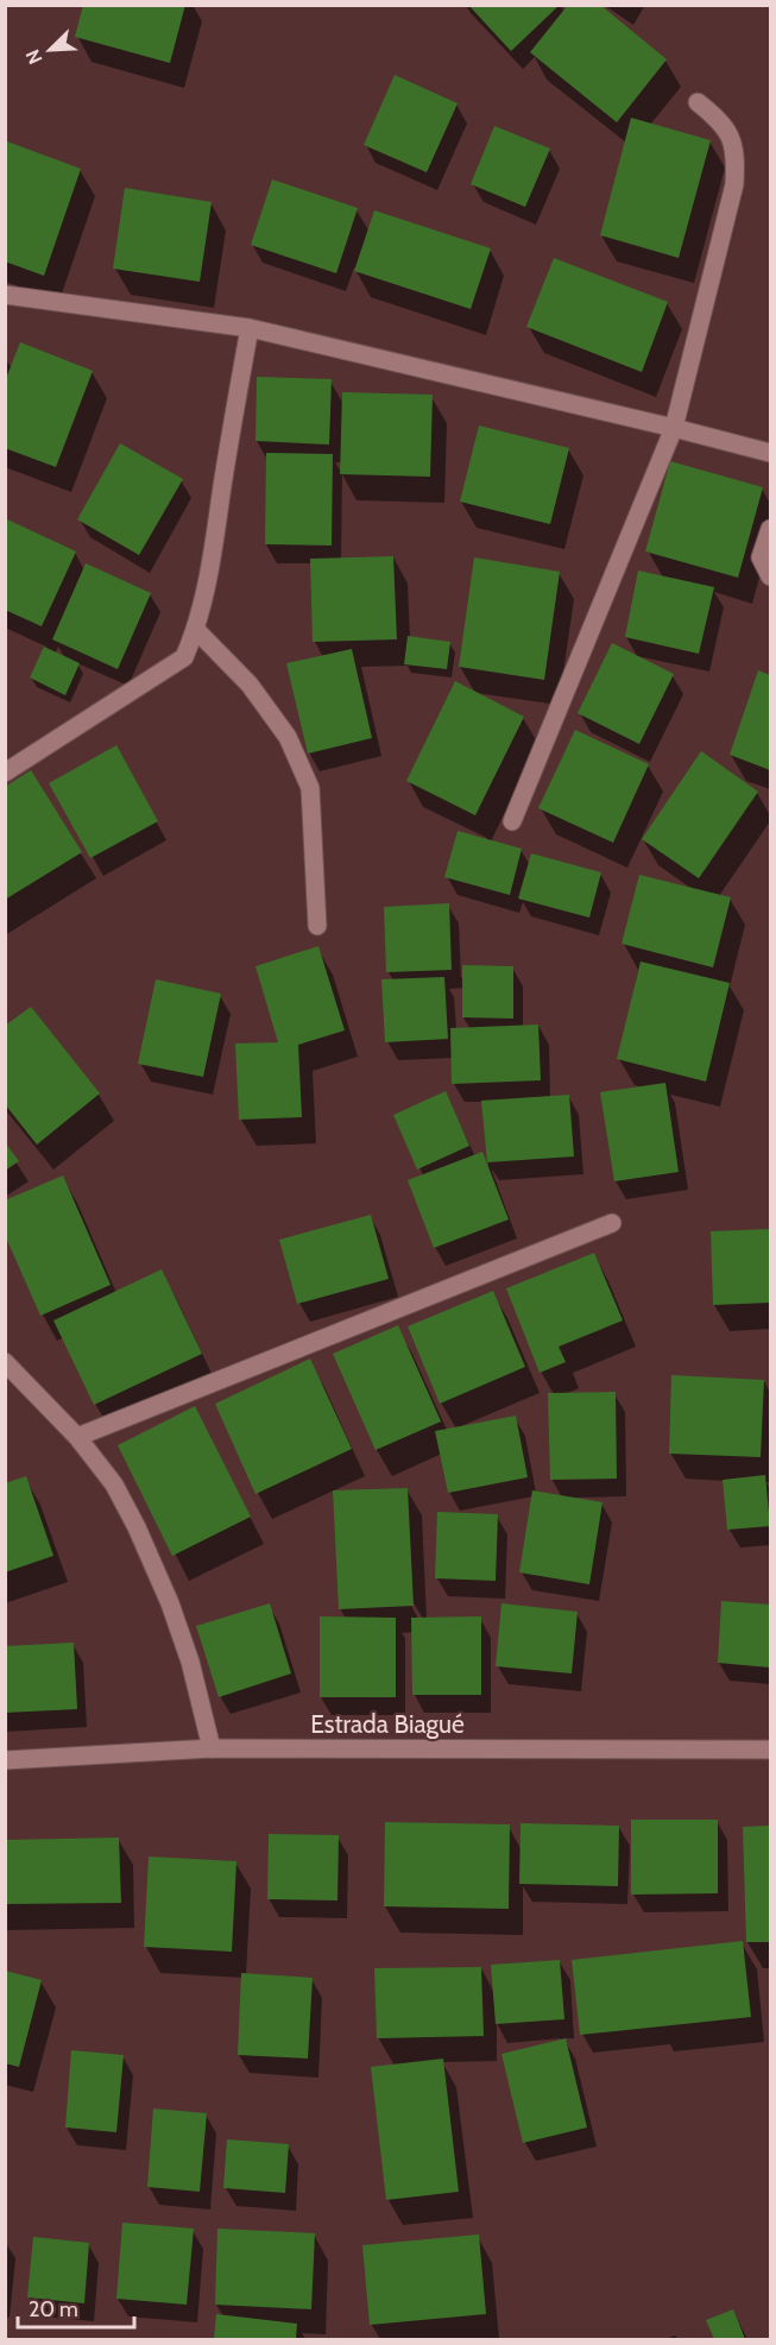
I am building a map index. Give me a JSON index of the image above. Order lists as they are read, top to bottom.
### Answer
{
  "streets": {
    "street": ["Estrada Biagué"]
  },
  "scale_bar": "20 m",
  "north": "bottom left"
}
